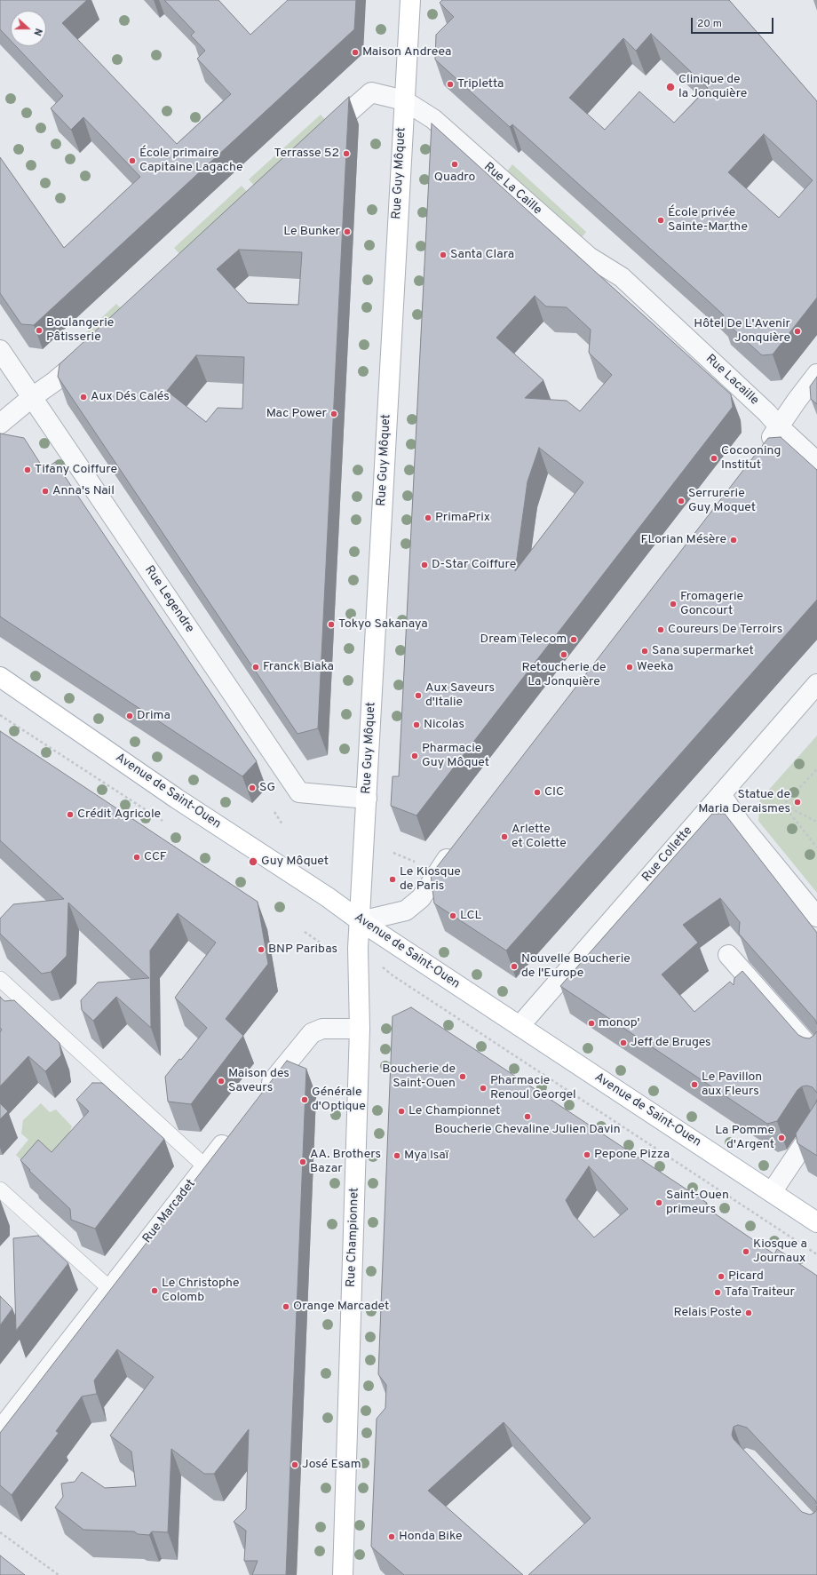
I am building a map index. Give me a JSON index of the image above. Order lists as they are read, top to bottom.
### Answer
{
  "streets": {
    "main road": ["Rue Guy Môquet", "Avenue de Saint-Ouen", "Rue Championnet"],
    "street": [
      "Rue La Caille",
      "Rue Lacaille",
      "Rue Legendre",
      "Rue Collette",
      "Rue Marcadet"
    ]
  },
  "crossings": [
    ["Rue Guy Môquet", "Rue La Caille"],
    ["Rue Guy Môquet", "Rue Legendre"],
    ["Rue Guy Môquet", "Avenue de Saint-Ouen"],
    ["Rue Guy Môquet", "Rue Championnet"],
    ["Rue La Caille", "Rue Lacaille"],
    ["Avenue de Saint-Ouen", "Rue Collette"],
    ["Avenue de Saint-Ouen", "Rue Championnet"]
  ],
  "places": [
    "Maison Andreea",
    "Tripletta",
    "Clinique de la Jonquière",
    "Terrasse 52",
    "École primaire Capitaine Lagache",
    "Quadro",
    "École privée Sainte-Marthe",
    "Le Bunker",
    "Santa Clara",
    "Boulangerie Pâtisserie",
    "Hôtel De L'Avenir Jonquière",
    "Aux Dés Calés",
    "Mac Power",
    "Cocooning Institut",
    "Tifany Coiffure",
    "Anna's Nail",
    "Serrurerie Guy Moquet",
    "PrimaPrix",
    "FLorian Mésère",
    "D-Star Coiffure",
    "Fromagerie Goncourt",
    "Tokyo Sakanaya",
    "Coureurs De Terroirs",
    "Dream Telecom",
    "Sana supermarket",
    "Retoucherie de La Jonquière",
    "Franck Biaka",
    "Weeka",
    "Aux Saveurs d'Italie",
    "Drima",
    "Nicolas",
    "Pharmacie Guy Môquet",
    "SG",
    "CIC",
    "Statue de Maria Deraismes",
    "Crédit Agricole",
    "Arlette et Colette",
    "CCF",
    "Guy Môquet",
    "Le Kiosque de Paris",
    "LCL",
    "BNP Paribas",
    "Nouvelle Boucherie de l'Europe",
    "monop'",
    "Jeff de Bruges",
    "Boucherie de Saint-Ouen",
    "Maison des Saveurs",
    "Le Pavillon aux Fleurs",
    "Pharmacie Renoul Georgel",
    "Générale d'Optique",
    "Le Championnet",
    "Boucherie Chevaline Julien Davin",
    "La Pomme d'Argent",
    "Pepone Pizza",
    "Mya Isaï",
    "AA. Brothers Bazar",
    "Saint-Ouen primeurs",
    "Kiosque a Journaux",
    "Picard",
    "Le Christophe Colomb",
    "Tafa Traiteur",
    "Orange Marcadet",
    "Relais Poste",
    "José Esam",
    "Honda Bike"
  ],
  "scale_bar": "20 m",
  "north": "right"
}
